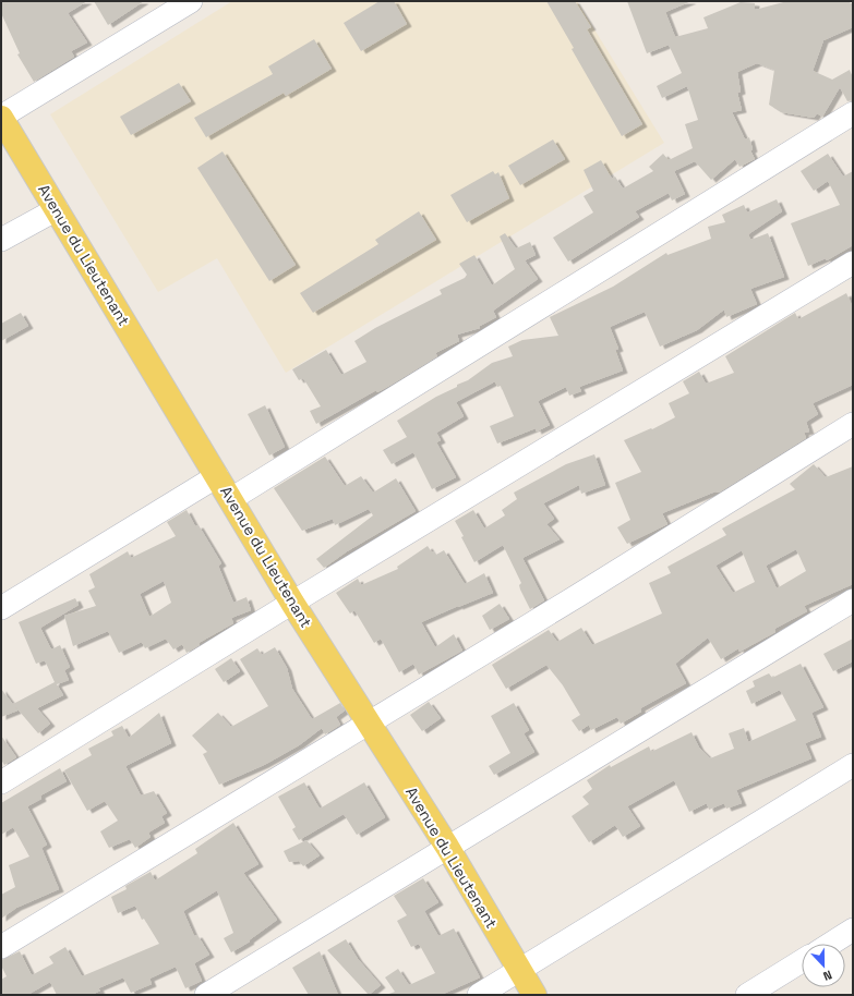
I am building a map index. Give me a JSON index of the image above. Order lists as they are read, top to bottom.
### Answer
{
  "streets": {
    "main road": ["Avenue du Lieutenant"]
  },
  "north": "bottom"
}
